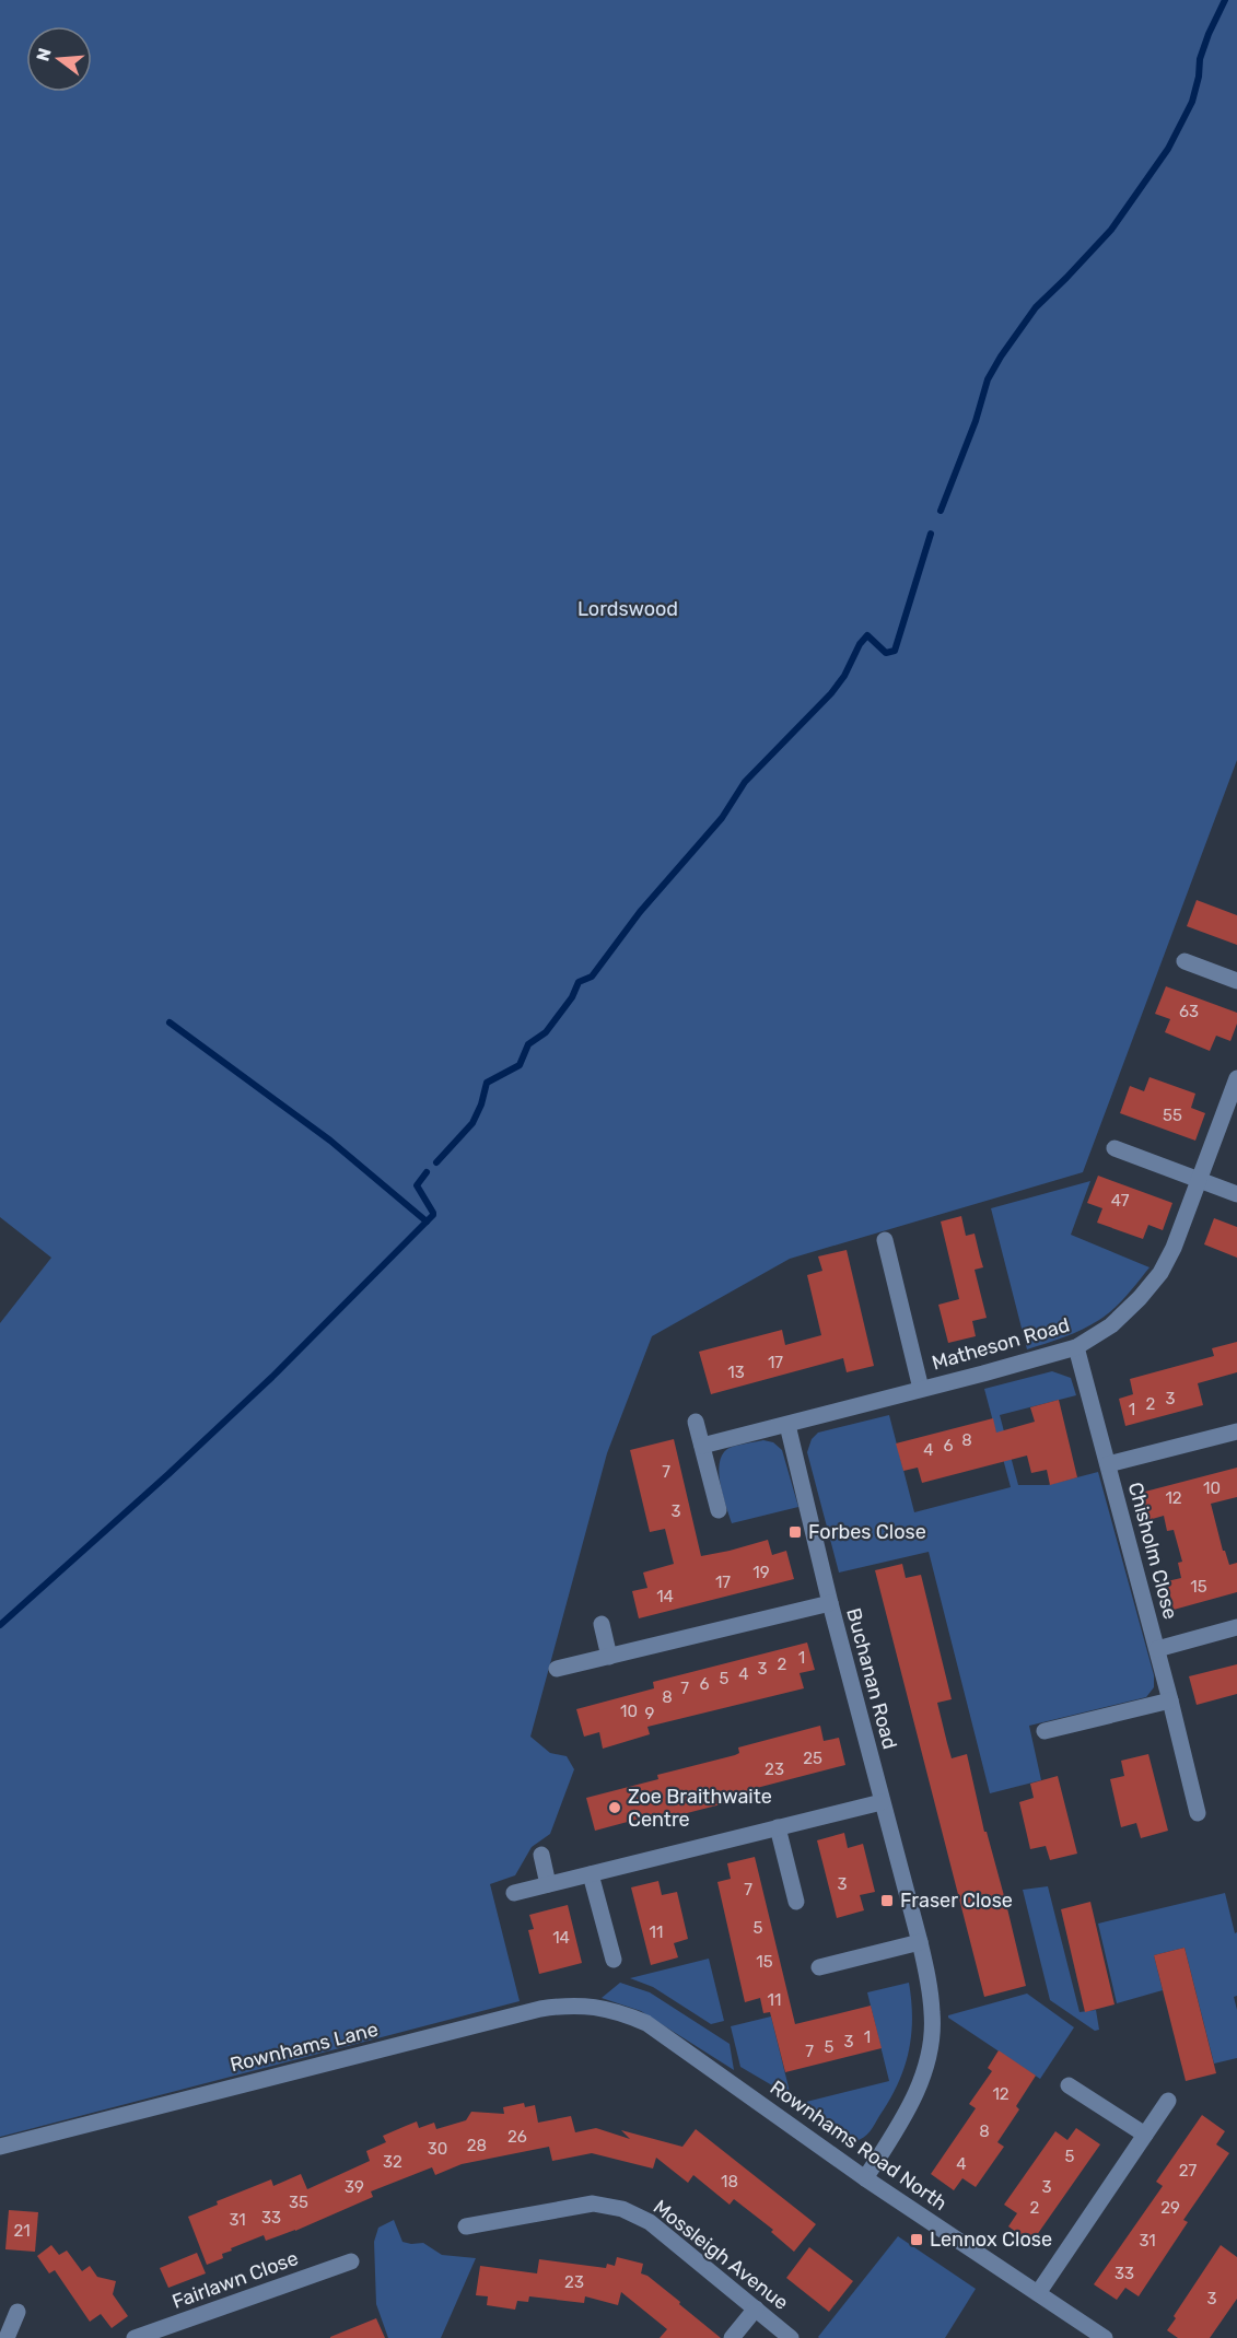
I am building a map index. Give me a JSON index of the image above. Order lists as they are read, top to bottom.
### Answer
{
  "streets": {
    "street": [
      "Matheson Road",
      "Chisholm Close",
      "Buchanan Road",
      "Rownhams Lane",
      "Rownhams Road North",
      "Mossleigh Avenue",
      "Fairlawn Close"
    ]
  },
  "crossings": [
    ["Matheson Road", "Chisholm Close"],
    ["Matheson Road", "Buchanan Road"],
    ["Buchanan Road", "Rownhams Road North"],
    ["Rownhams Lane", "Rownhams Road North"]
  ],
  "parks": ["Lordswood"],
  "places": {
    "transit": ["Forbes Close", "Fraser Close", "Lennox Close"],
    "other": ["Zoe Braithwaite Centre"]
  },
  "house_numbers": [
    "63",
    "55",
    "47",
    "17",
    "13",
    "3",
    "2",
    "1",
    "8",
    "6",
    "4",
    "7",
    "10",
    "12",
    "3",
    "19",
    "17",
    "15",
    "14",
    "1",
    "2",
    "3",
    "4",
    "5",
    "6",
    "7",
    "8",
    "10",
    "9",
    "25",
    "23",
    "3",
    "7",
    "5",
    "11",
    "14",
    "15",
    "11",
    "1",
    "3",
    "5",
    "7",
    "12",
    "8",
    "26",
    "28",
    "30",
    "5",
    "32",
    "4",
    "27",
    "18",
    "39",
    "3",
    "35",
    "2",
    "29",
    "33",
    "31",
    "21",
    "31",
    "33",
    "23",
    "3"
  ],
  "north": "left"
}
